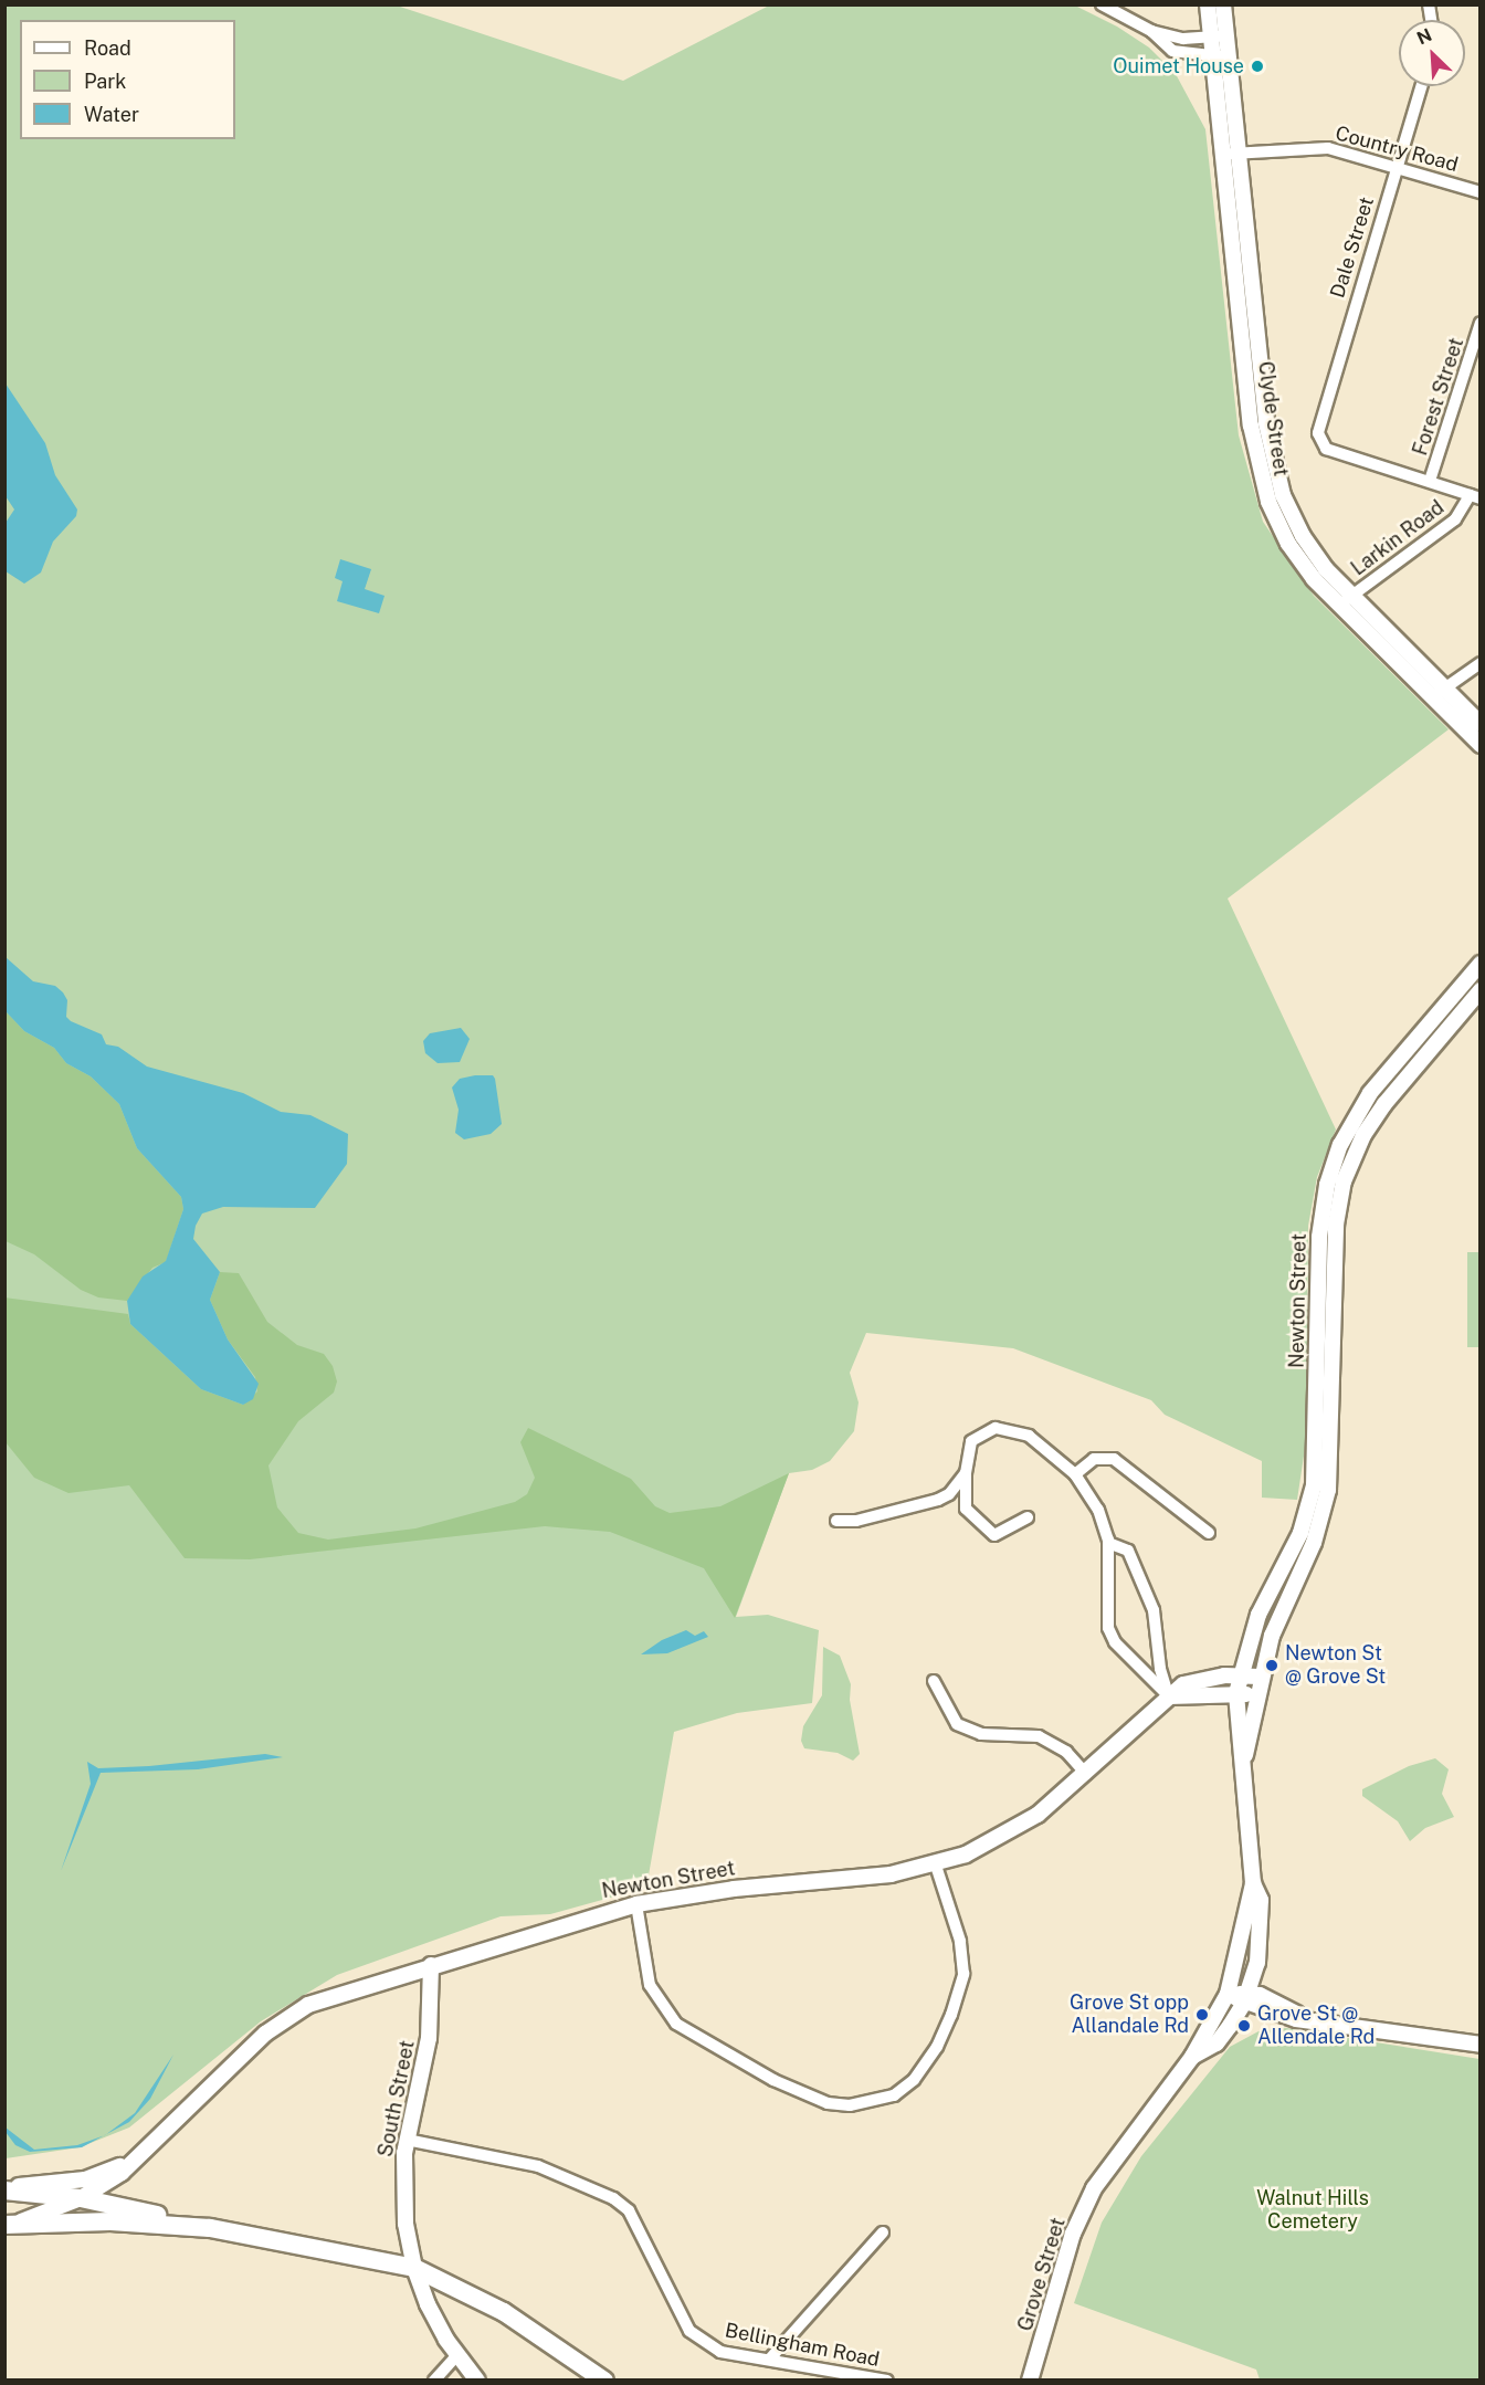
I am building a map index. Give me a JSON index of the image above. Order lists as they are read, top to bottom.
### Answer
{
  "streets": {
    "main road": [
      "Clyde Street",
      "Newton Street",
      "South Street",
      "Grove Street"
    ],
    "street": [
      "Country Road",
      "Dale Street",
      "Forest Street",
      "Larkin Road",
      "Bellingham Road"
    ]
  },
  "crossings": [
    ["Country Road", "Dale Street"],
    ["Country Road", "Clyde Street"],
    ["Dale Street", "Forest Street"],
    ["Clyde Street", "Larkin Road"],
    ["Newton Street", "South Street"],
    ["Newton Street", "Grove Street"],
    ["South Street", "Bellingham Road"]
  ],
  "parks": ["Walnut Hills Cemetery"],
  "places": [
    "Ouimet House",
    "Newton St @ Grove St",
    "Grove St opp Allandale Rd",
    "Grove St @ Allendale Rd"
  ],
  "legend": ["Road", "Park", "Water"],
  "north": "top left"
}
